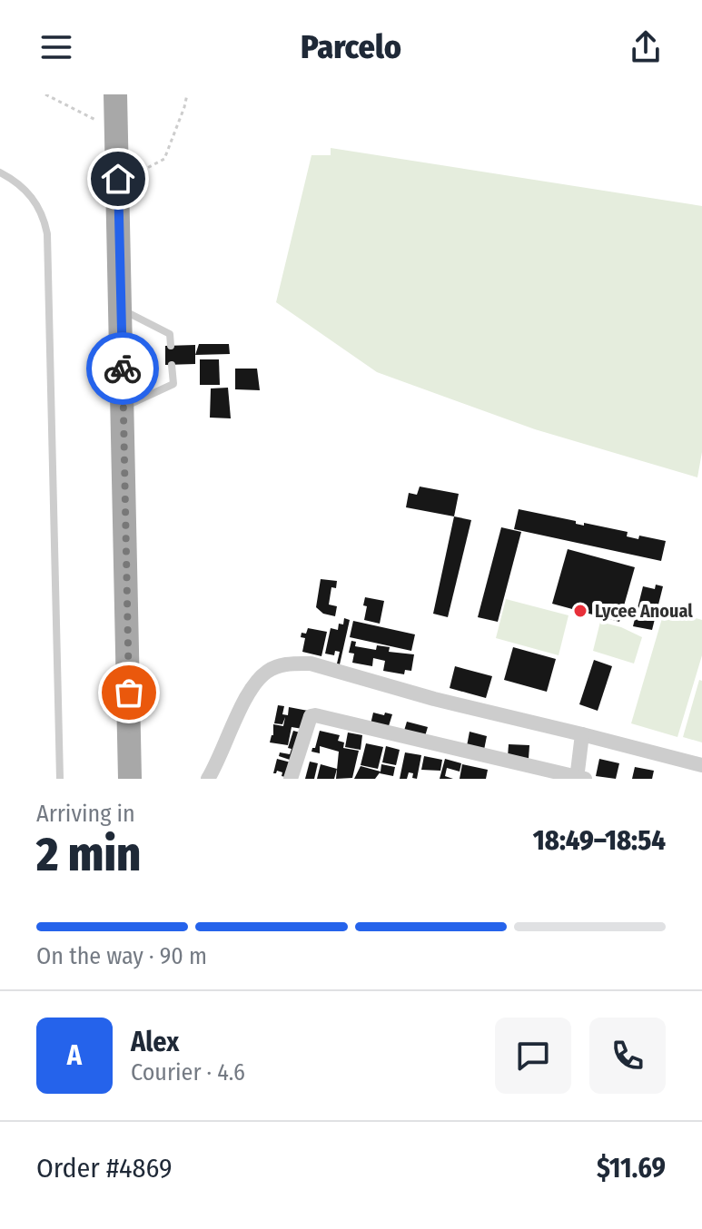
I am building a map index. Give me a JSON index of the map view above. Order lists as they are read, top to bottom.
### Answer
{
  "places": ["Lycee Anoual"],
  "page": {
    "header": "Parcelo",
    "heading": ["2 min", "Arriving in", "18:49–18:54"],
    "panel": [
      "Alex",
      "Courier · 4.6",
      "Order #4869",
      "$11.69"
    ],
    "bar": "On the way · 90 m",
    "round": "A"
  }
}
